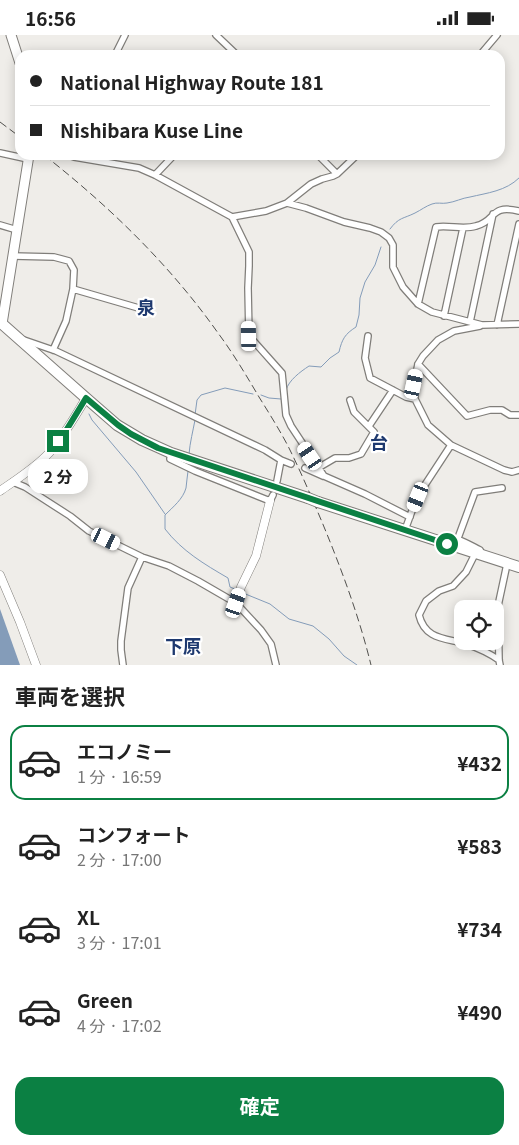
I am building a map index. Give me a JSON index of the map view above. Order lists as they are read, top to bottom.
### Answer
{
  "districts": ["泉", "台", "下原"],
  "page": {
    "status": "16:56",
    "banner": ["National Highway Route 181", "Nishibara Kuse Line"],
    "bubble": "2 分",
    "heading": "車両を選択",
    "list": [
      {
        "name": "エコノミー",
        "note": "1 分 · 16:59",
        "value": "¥432"
      },
      {
        "name": "コンフォート",
        "note": "2 分 · 17:00",
        "value": "¥583"
      },
      {
        "name": "XL",
        "note": "3 分 · 17:01",
        "value": "¥734"
      },
      {
        "name": "Green",
        "note": "4 分 · 17:02",
        "value": "¥490"
      }
    ],
    "buttons": "確定"
  }
}
